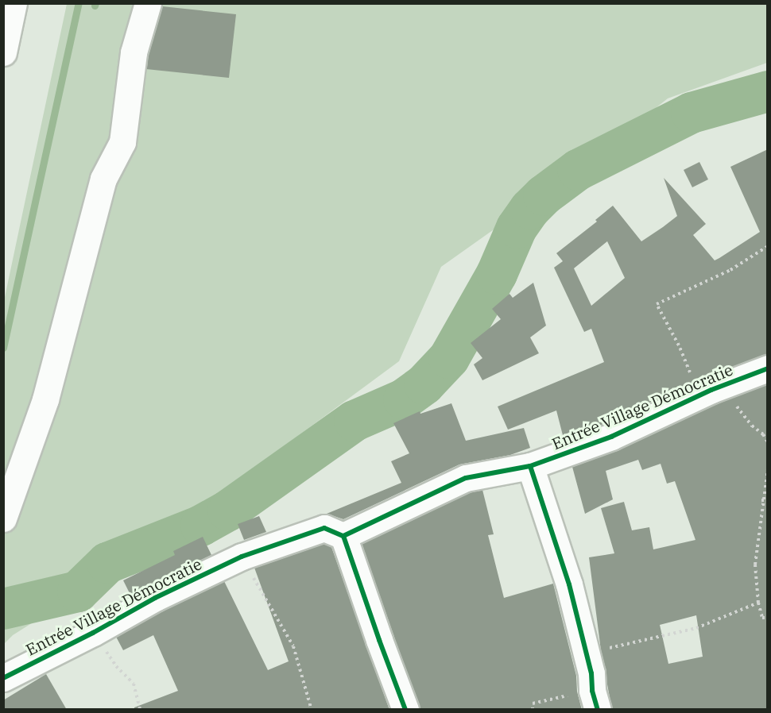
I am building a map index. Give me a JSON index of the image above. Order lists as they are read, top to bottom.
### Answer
{
  "streets": {
    "street": ["Entrée Village Démocratie"]
  }
}
